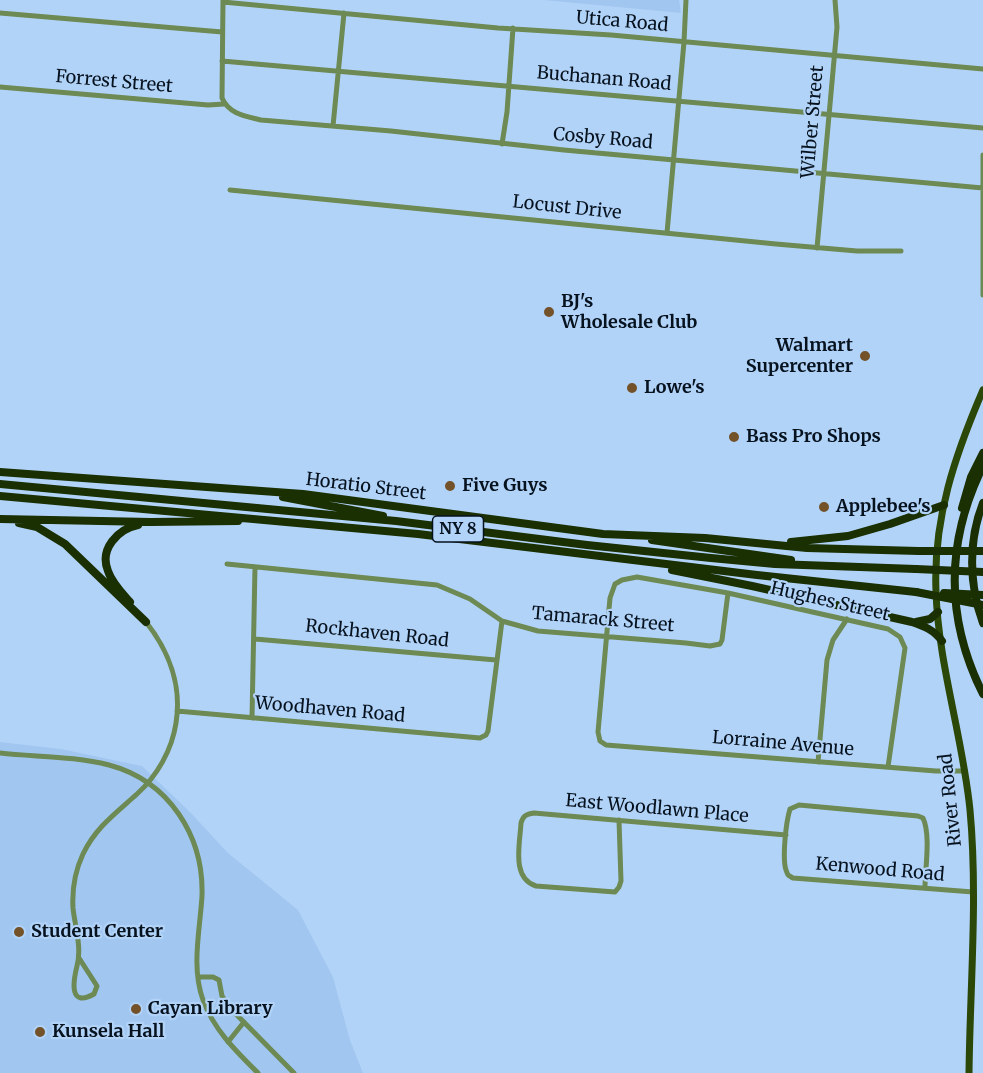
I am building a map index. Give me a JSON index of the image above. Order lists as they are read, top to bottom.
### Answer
{
  "streets": {
    "highway": ["Horatio Street", "NY 8"],
    "main road": ["River Road"],
    "street": [
      "Utica Road",
      "Buchanan Road",
      "Forrest Street",
      "Wilber Street",
      "Cosby Road",
      "Locust Drive",
      "Hughes Street",
      "Tamarack Street",
      "Rockhaven Road",
      "Woodhaven Road",
      "Lorraine Avenue",
      "East Woodlawn Place",
      "Kenwood Road"
    ]
  },
  "crossings": [
    ["Utica Road", "Wilber Street"],
    ["Buchanan Road", "Wilber Street"],
    ["Forrest Street", "Cosby Road"],
    ["Wilber Street", "Cosby Road"],
    ["Wilber Street", "Locust Drive"],
    ["Hughes Street", "Tamarack Street"],
    ["Hughes Street", "Lorraine Avenue"],
    ["Rockhaven Road", "Woodhaven Road"],
    ["Lorraine Avenue", "River Road"],
    ["River Road", "Kenwood Road"],
    ["East Woodlawn Place", "Kenwood Road"]
  ],
  "places": [
    "BJ's Wholesale Club",
    "Walmart Supercenter",
    "Lowe's",
    "Bass Pro Shops",
    "Five Guys",
    "Applebee's",
    "Student Center",
    "Cayan Library",
    "Kunsela Hall"
  ]
}
